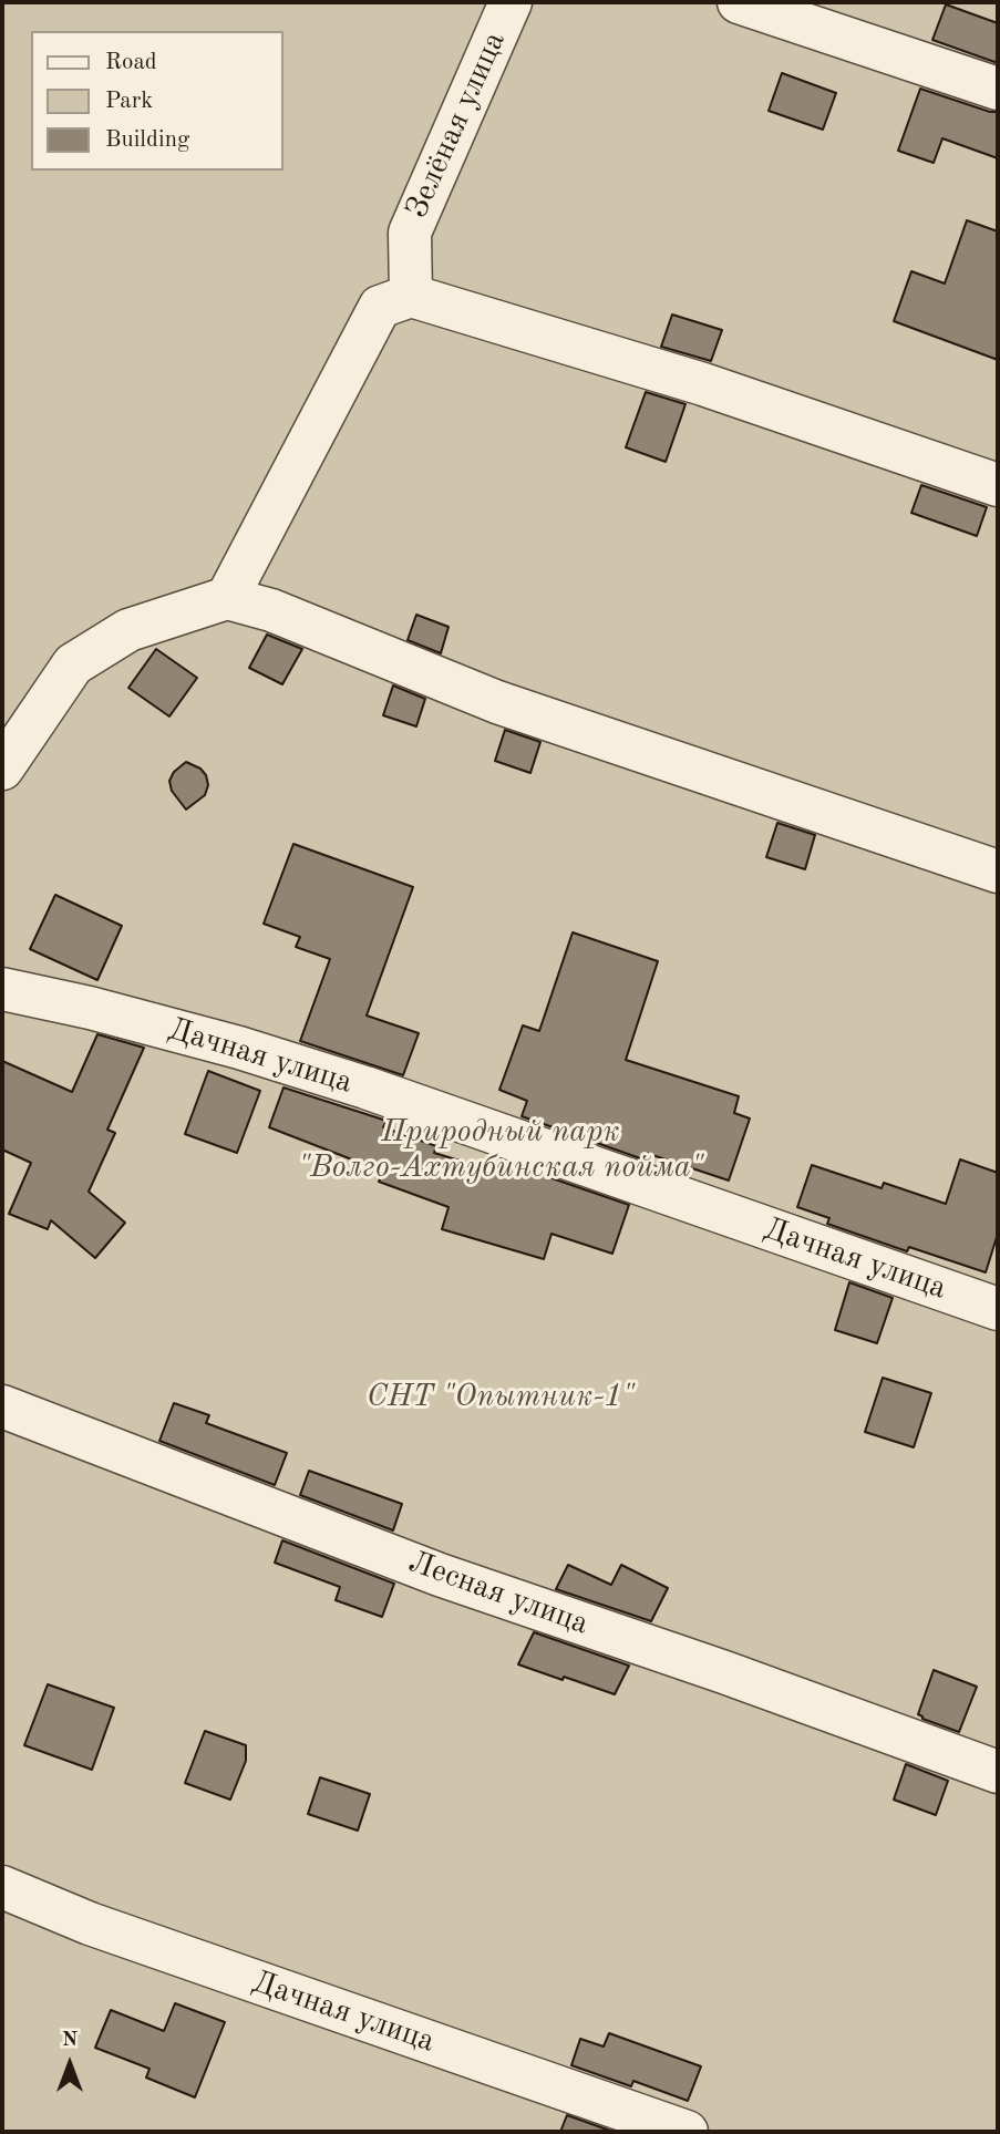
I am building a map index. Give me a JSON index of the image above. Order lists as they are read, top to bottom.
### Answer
{
  "streets": {
    "street": ["Зелёная улица", "Дачная улица", "Лесная улица"]
  },
  "parks": ["Природный парк \"Волго-Ахтубинская пойма\"", "СНТ \"Опытник-1\""],
  "legend": ["Road", "Park", "Building"],
  "north": "top"
}
